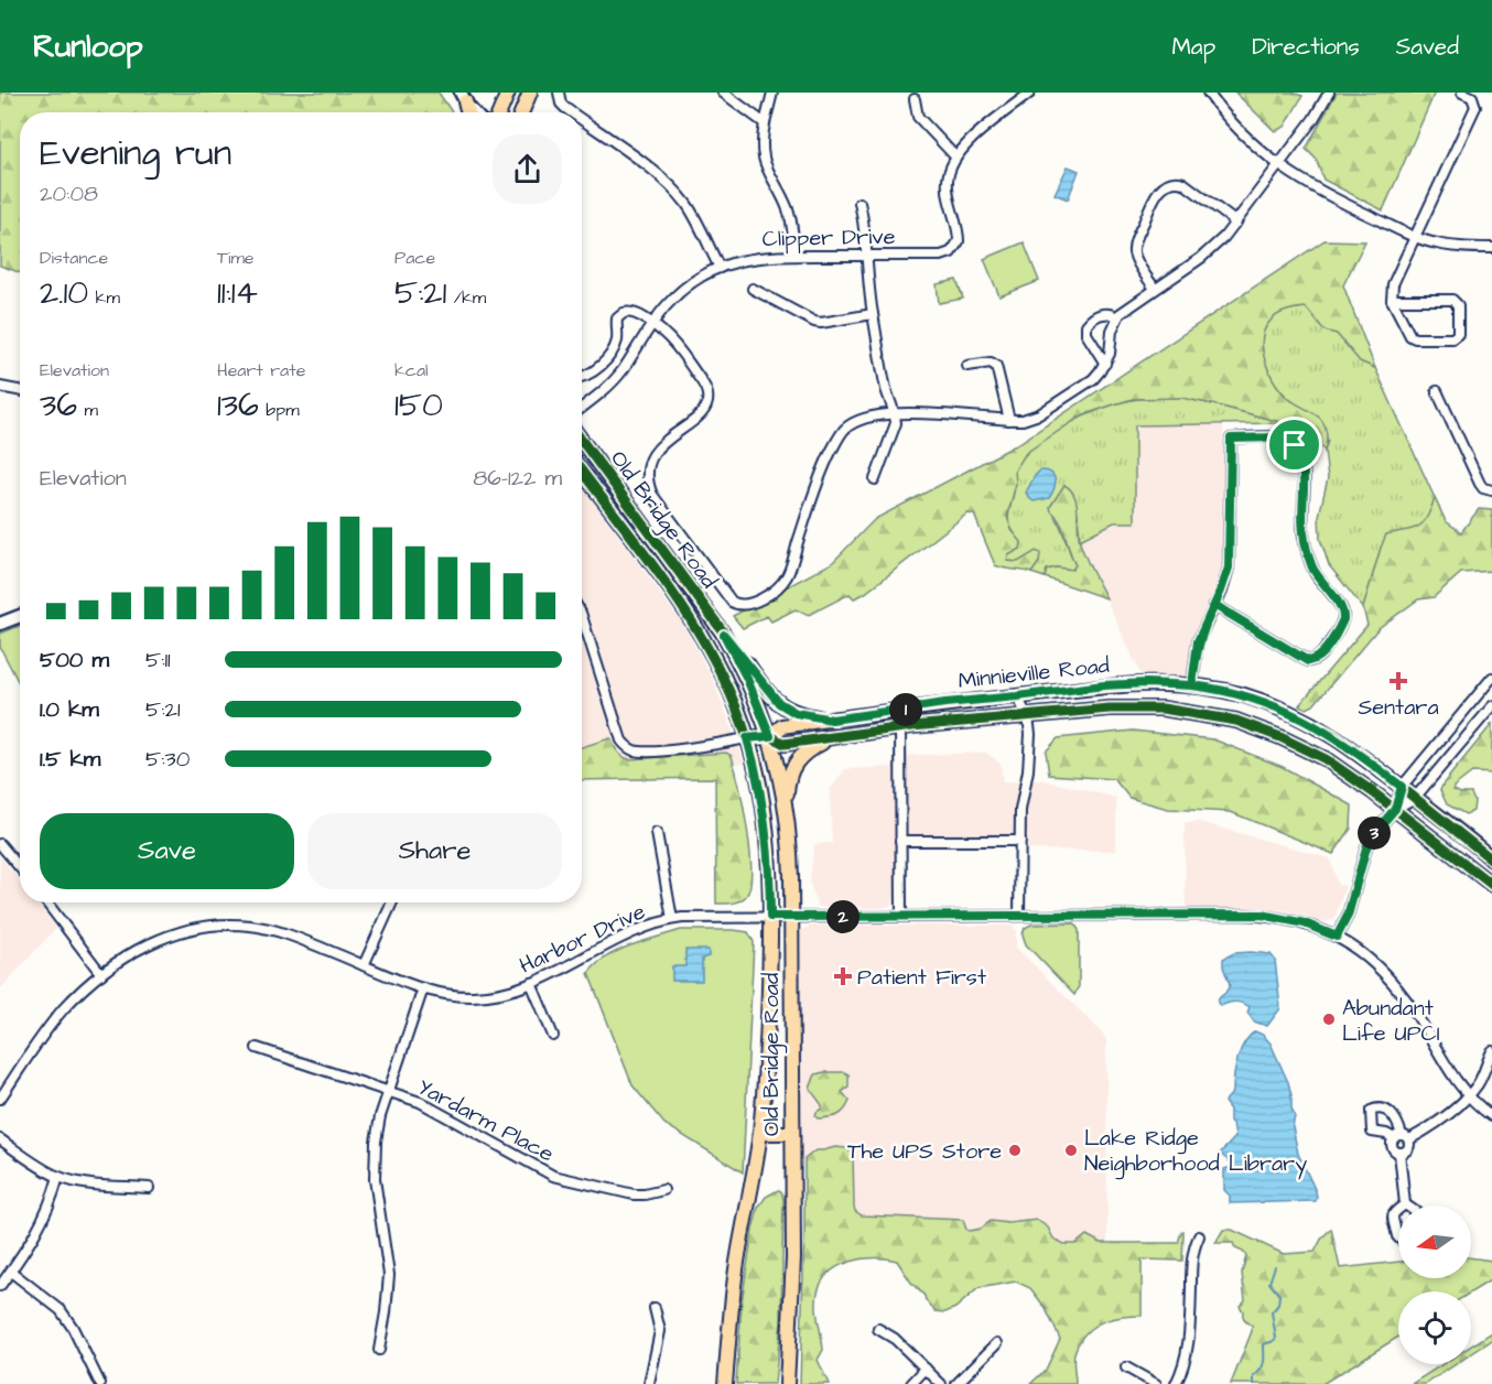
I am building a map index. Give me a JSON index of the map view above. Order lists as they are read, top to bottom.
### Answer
{
  "streets": {
    "main road": ["Old Bridge Road", "Minnieville Road"],
    "street": ["Clipper Drive", "Harbor Drive", "Yardarm Place"]
  },
  "crossings": [
    ["Old Bridge Road", "Minnieville Road"],
    ["Old Bridge Road", "Harbor Drive"]
  ],
  "places": {
    "health": ["Sentara", "Patient First"],
    "other": ["Abundant Life UPCI", "The UPS Store", "Lake Ridge Neighborhood Library"]
  },
  "north": "left",
  "page": {
    "header": "Runloop",
    "nav": ["Map", "Directions", "Saved"],
    "heading": ["Evening run", "20:08"],
    "stats": [
      ["Distance", "2.10 km"],
      ["Time", "11:14"],
      ["Pace", "5:21 /km"],
      ["Elevation", "36 m"],
      ["Heart rate", "136 bpm"],
      ["kcal", "150"]
    ],
    "chart": ["Elevation", "86–122 m"],
    "list": [
      {
        "name": "500 m",
        "note": "5:11"
      },
      {
        "name": "1.0 km",
        "note": "5:21"
      },
      {
        "name": "1.5 km",
        "note": "5:30"
      }
    ],
    "pins": ["1", "3", "2"],
    "buttons": ["Save", "Share"]
  }
}
